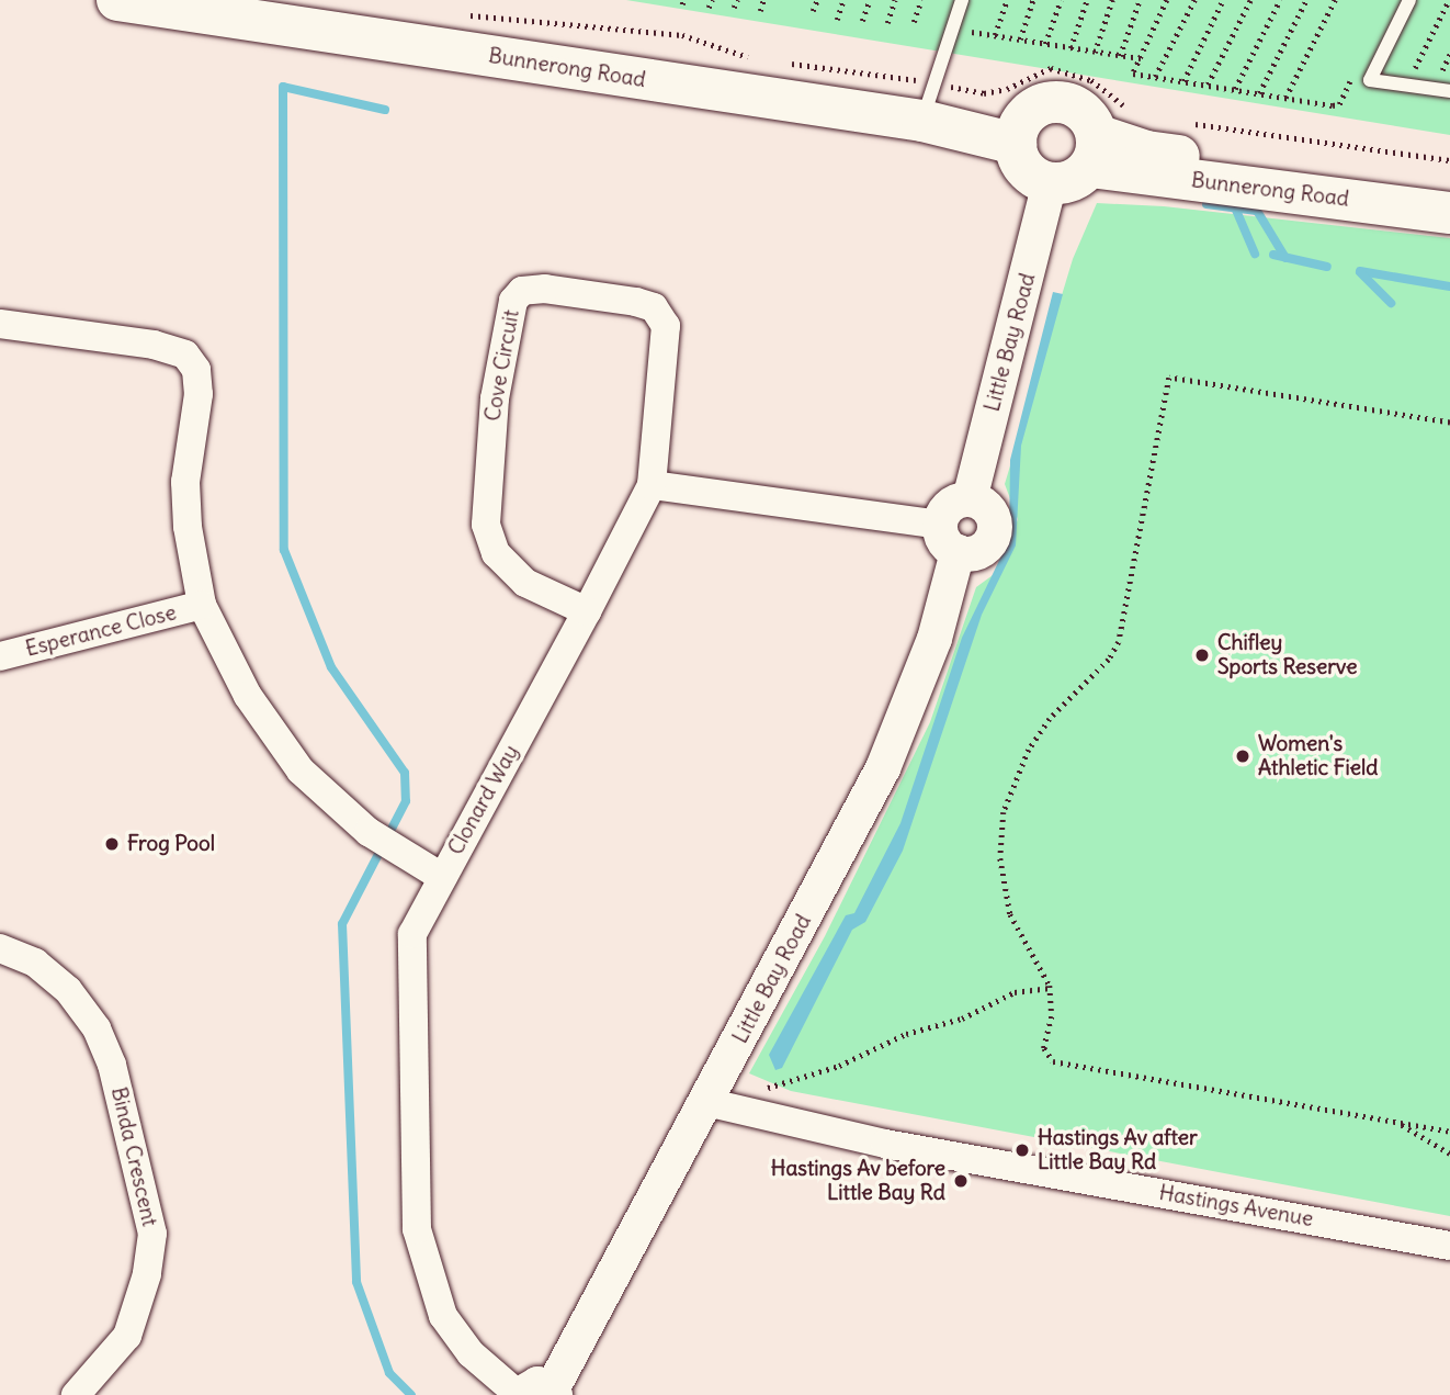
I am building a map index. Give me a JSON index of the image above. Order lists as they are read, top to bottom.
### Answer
{
  "streets": {
    "main road": ["Bunnerong Road"],
    "street": [
      "Little Bay Road",
      "Cove Circuit",
      "Esperance Close",
      "Clonard Way",
      "Binda Crescent",
      "Hastings Avenue"
    ]
  },
  "crossings": [
    ["Bunnerong Road", "Little Bay Road"],
    ["Little Bay Road", "Clonard Way"],
    ["Little Bay Road", "Hastings Avenue"],
    ["Cove Circuit", "Clonard Way"],
    ["Esperance Close", "Clonard Way"]
  ],
  "places": [
    "Chifley Sports Reserve",
    "Women's Athletic Field",
    "Frog Pool",
    "Hastings Av after Little Bay Rd",
    "Hastings Av before Little Bay Rd"
  ]
}
